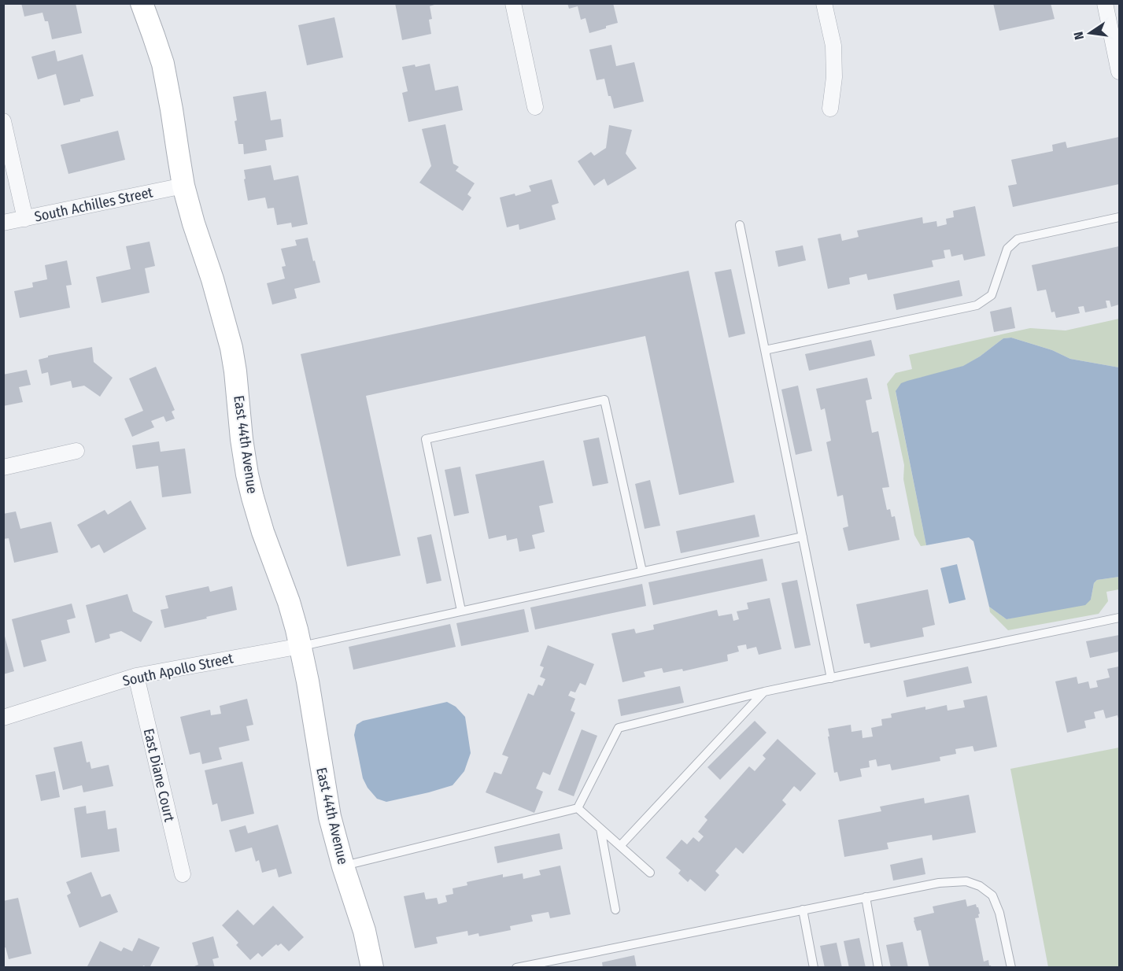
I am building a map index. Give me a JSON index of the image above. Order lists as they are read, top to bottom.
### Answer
{
  "streets": {
    "street": [
      "South Achilles Street",
      "East 44th Avenue",
      "South Apollo Street",
      "East Diane Court"
    ]
  },
  "crossings": [
    ["South Achilles Street", "East 44th Avenue"],
    ["East 44th Avenue", "South Apollo Street"],
    ["South Apollo Street", "East Diane Court"]
  ],
  "north": "left"
}
